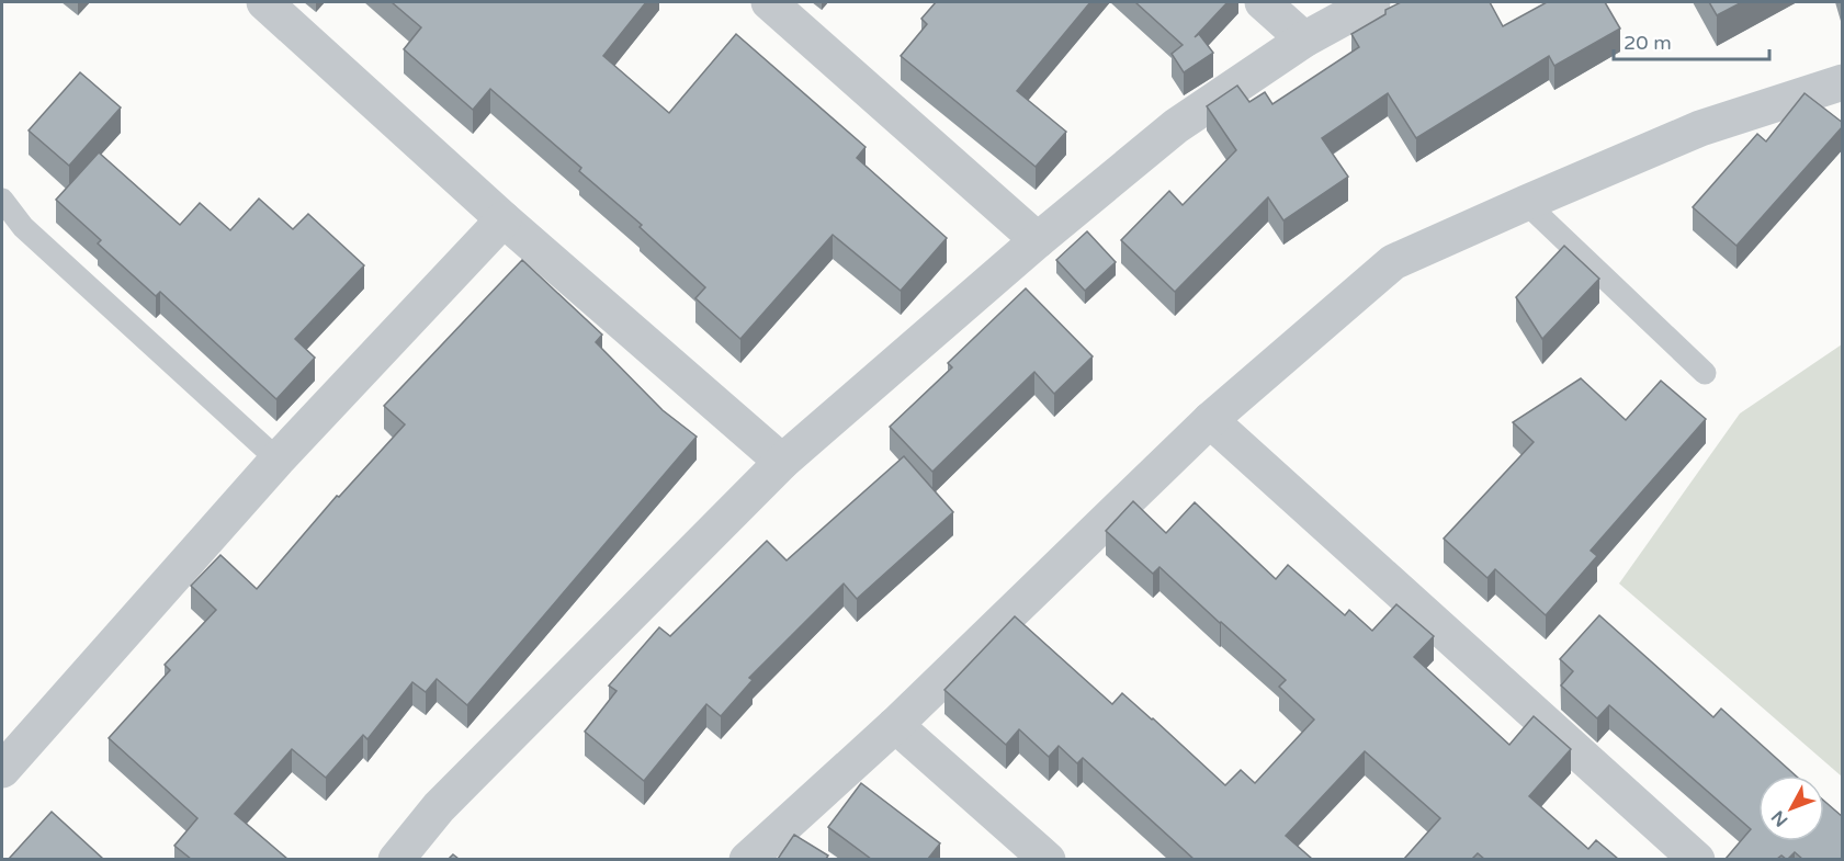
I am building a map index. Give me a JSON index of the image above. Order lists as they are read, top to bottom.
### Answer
{
  "scale_bar": "20 m",
  "north": "bottom left"
}
